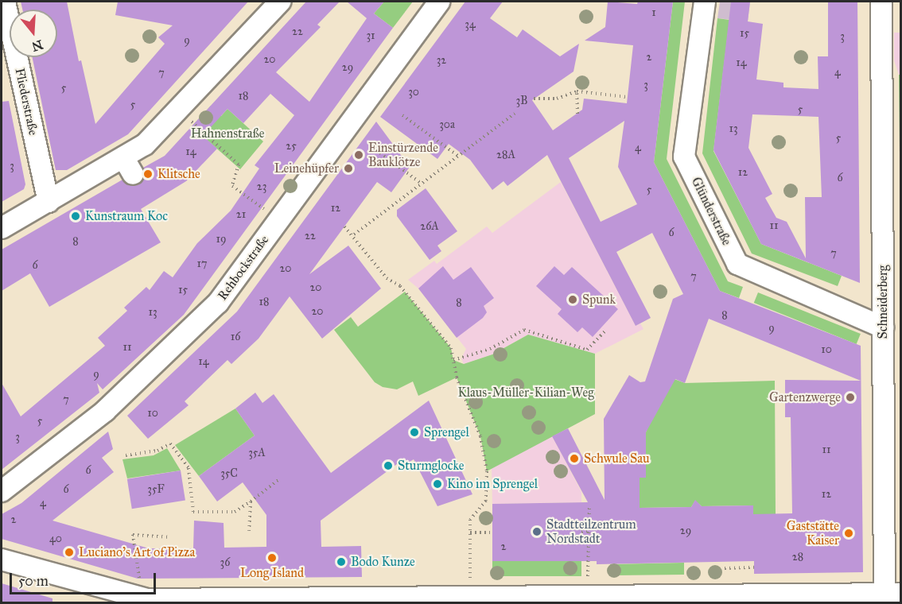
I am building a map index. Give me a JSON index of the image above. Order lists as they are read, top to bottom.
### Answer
{
  "streets": {
    "street": [
      "Fliederstraße",
      "Glünderstraße",
      "Rehbockstraße",
      "Schneiderberg"
    ]
  },
  "crossings": [
    ["Glünderstraße", "Schneiderberg"]
  ],
  "parks": ["Hahnenstraße", "Klaus-Müller-Kilian-Weg"],
  "places": [
    "Einstürzende Bauklötze",
    "Leinehüpfer",
    "Klitsche",
    "Kunstraum Koc",
    "Spunk",
    "Gartenzwerge",
    "Sprengel",
    "Schwule Sau",
    "Sturmglocke",
    "Kino im Sprengel",
    "Stadtteilzentrum Nordstadt",
    "Gaststätte Kaiser",
    "Luciano's Art of Pizza",
    "Long Island",
    "Bodo Kunze"
  ],
  "house_numbers": [
    "1",
    "34",
    "22",
    "15",
    "31",
    "3",
    "9",
    "2",
    "20",
    "32",
    "14",
    "29",
    "4",
    "7",
    "3",
    "5",
    "30",
    "18",
    "3B",
    "5",
    "5",
    "30a",
    "13",
    "5",
    "25",
    "4",
    "14",
    "28A",
    "3",
    "12",
    "6",
    "23",
    "5",
    "12",
    "21",
    "11",
    "26A",
    "6",
    "22",
    "19",
    "8",
    "7",
    "17",
    "6",
    "20",
    "7",
    "20",
    "15",
    "18",
    "8",
    "20",
    "13",
    "8",
    "9",
    "16",
    "11",
    "10",
    "14",
    "9",
    "7",
    "10",
    "5",
    "3",
    "11",
    "35A",
    "6",
    "35C",
    "6",
    "35F",
    "12",
    "4",
    "2",
    "29",
    "40",
    "2",
    "28",
    "36"
  ],
  "scale_bar": "50 m",
  "north": "bottom"
}
